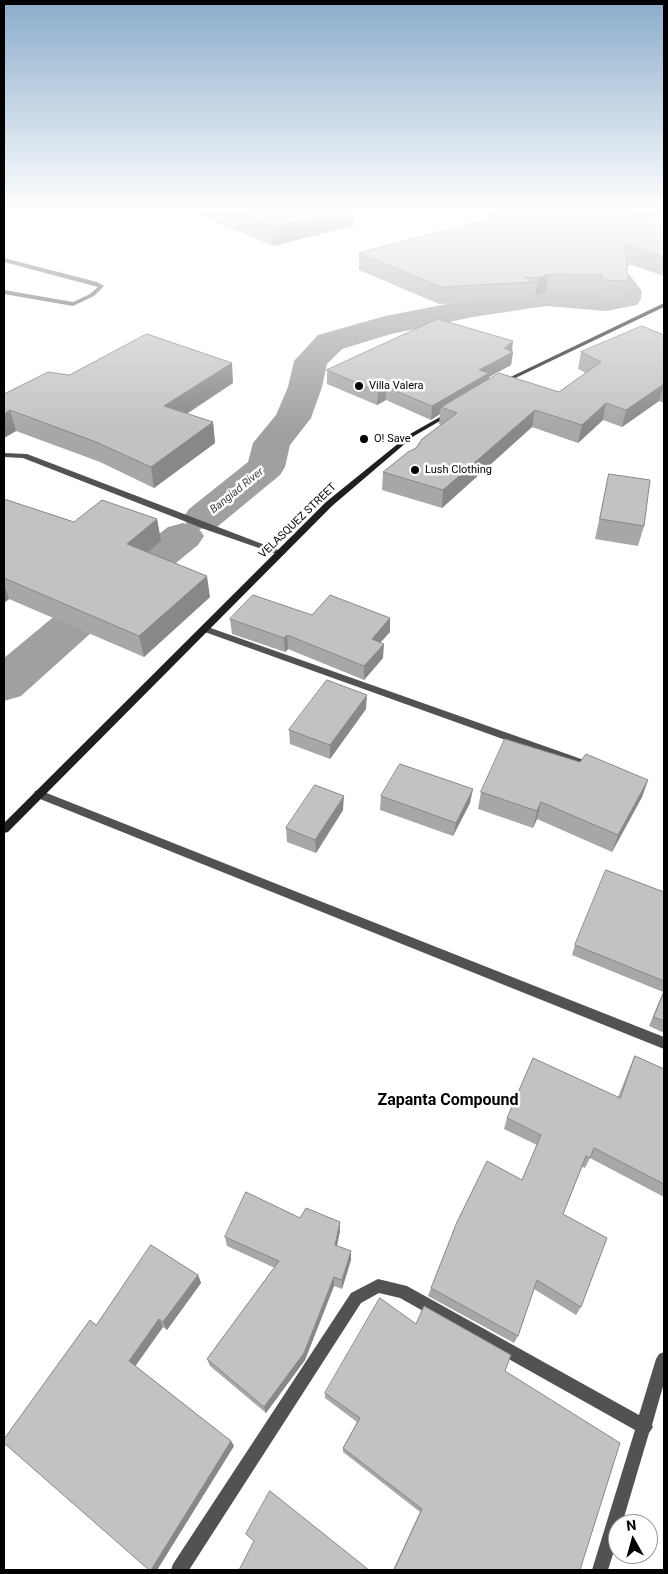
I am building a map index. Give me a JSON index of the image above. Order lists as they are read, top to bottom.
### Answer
{
  "streets": {
    "main road": ["VELASQUEZ STREET"]
  },
  "districts": ["Zapanta Compound"],
  "water": ["Bangiad River"],
  "places": ["Villa Valera", "O! Save", "Lush Clothing"],
  "north": "top"
}
